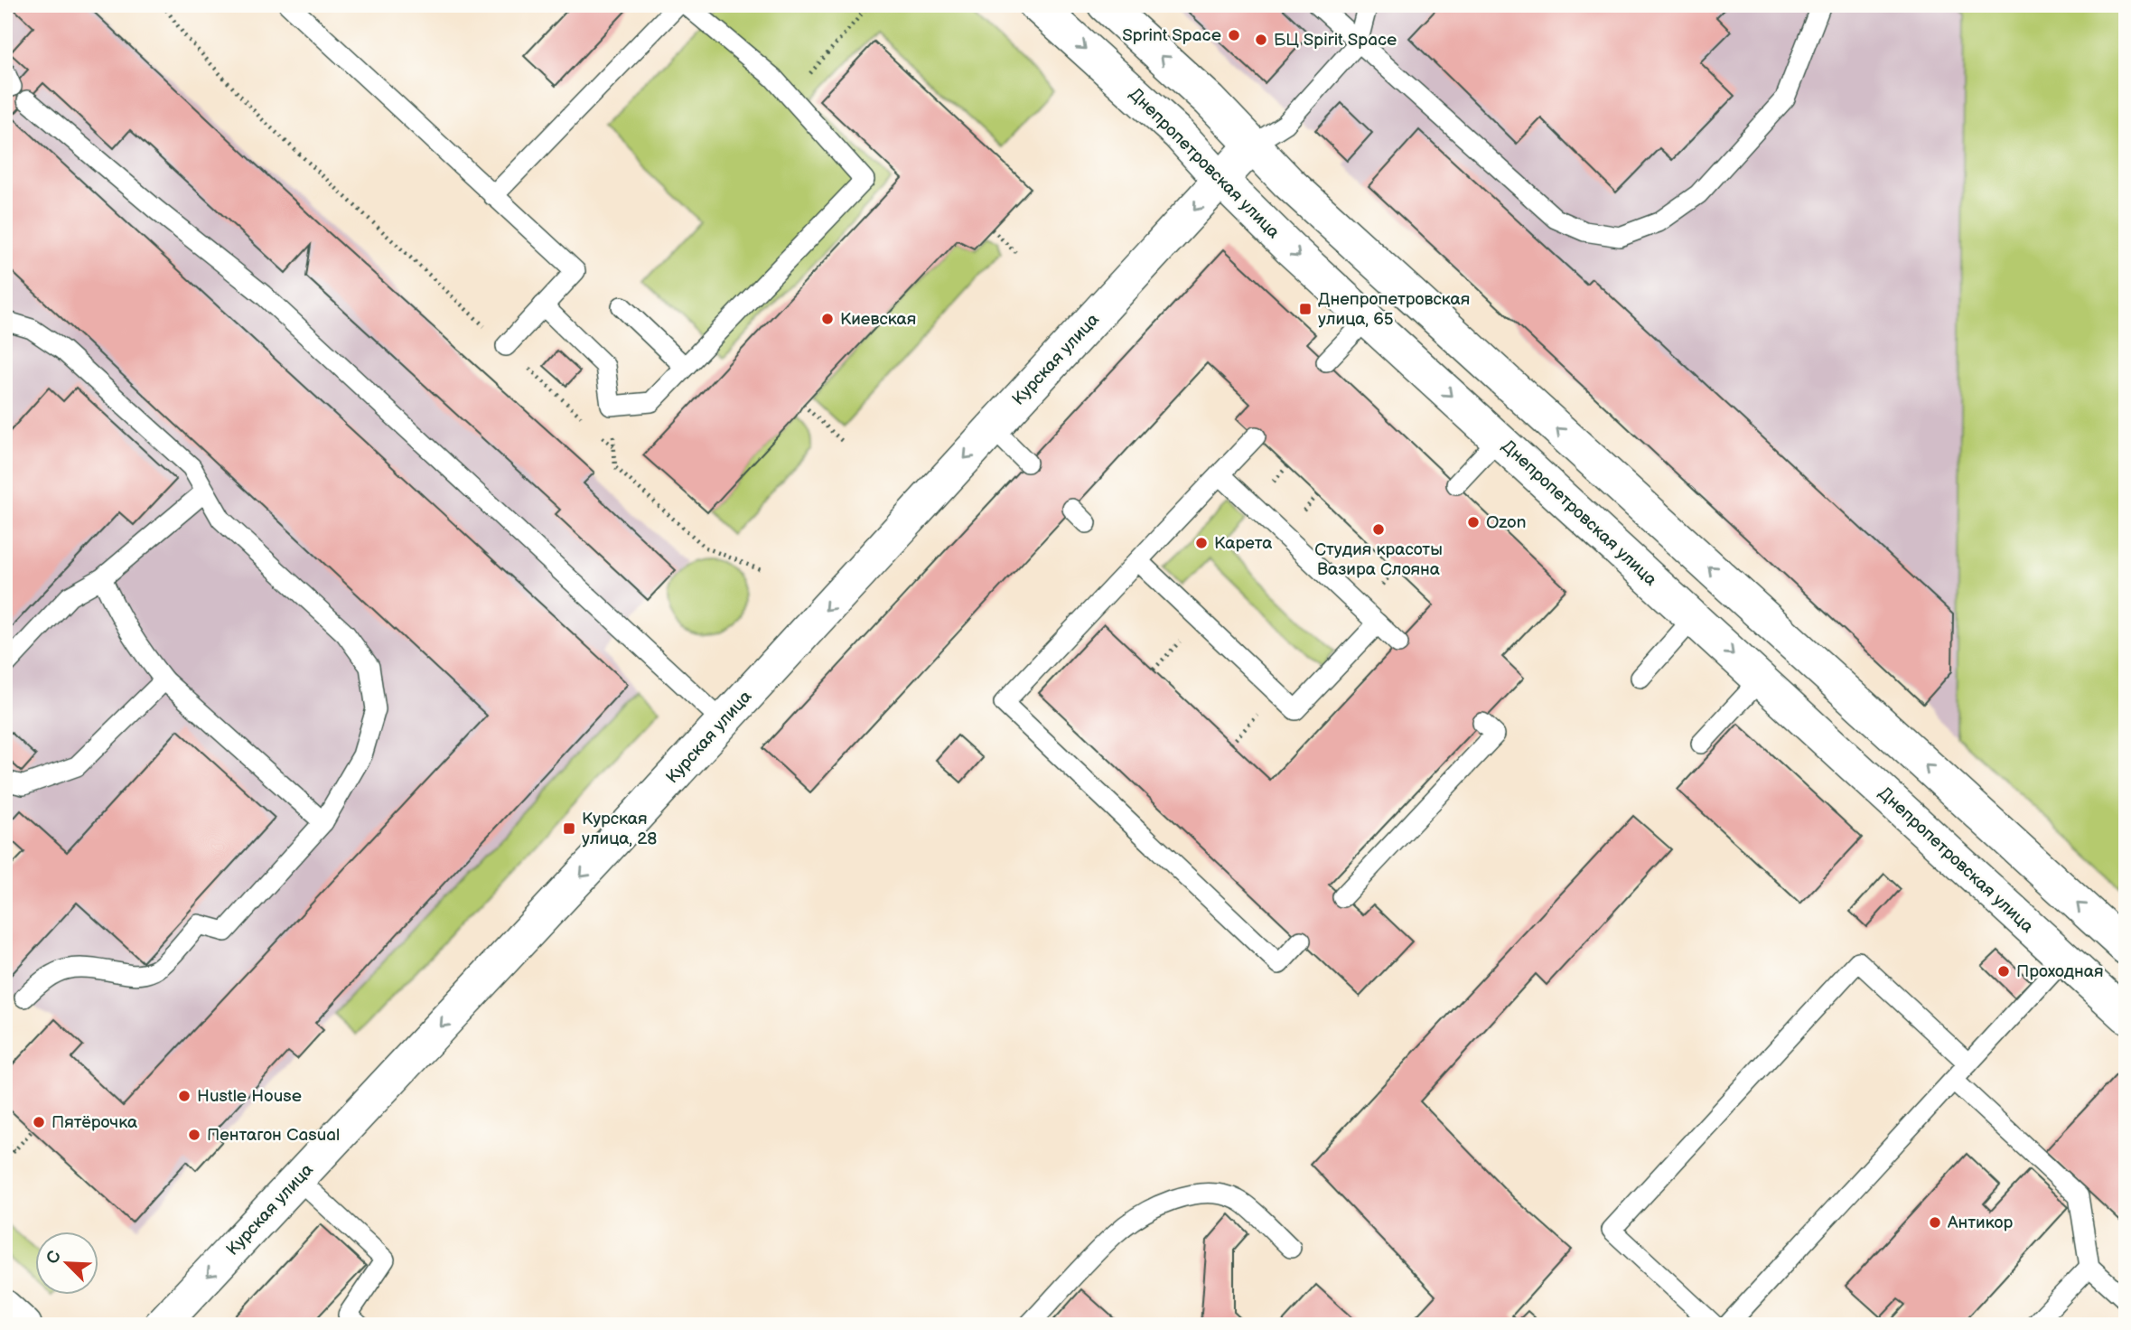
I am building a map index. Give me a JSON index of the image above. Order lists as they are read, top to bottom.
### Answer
{
  "streets": {
    "main road": ["Днепропетровская улица", "Курская улица"]
  },
  "crossings": [
    ["Днепропетровская улица", "Курская улица"]
  ],
  "one_way": ["Курская улица"],
  "places": {
    "other": [
      "Sprint Space",
      "БЦ Spirit Space",
      "Киевская",
      "Ozon",
      "Студия красоты Вазира Слояна",
      "Карета",
      "Проходная",
      "Hustle House",
      "Пятёрочка",
      "Пентагон Casual",
      "Антикор"
    ],
    "transit": ["Днепропетровская улица, 65", "Курская улица, 28"]
  },
  "north": "top left"
}
